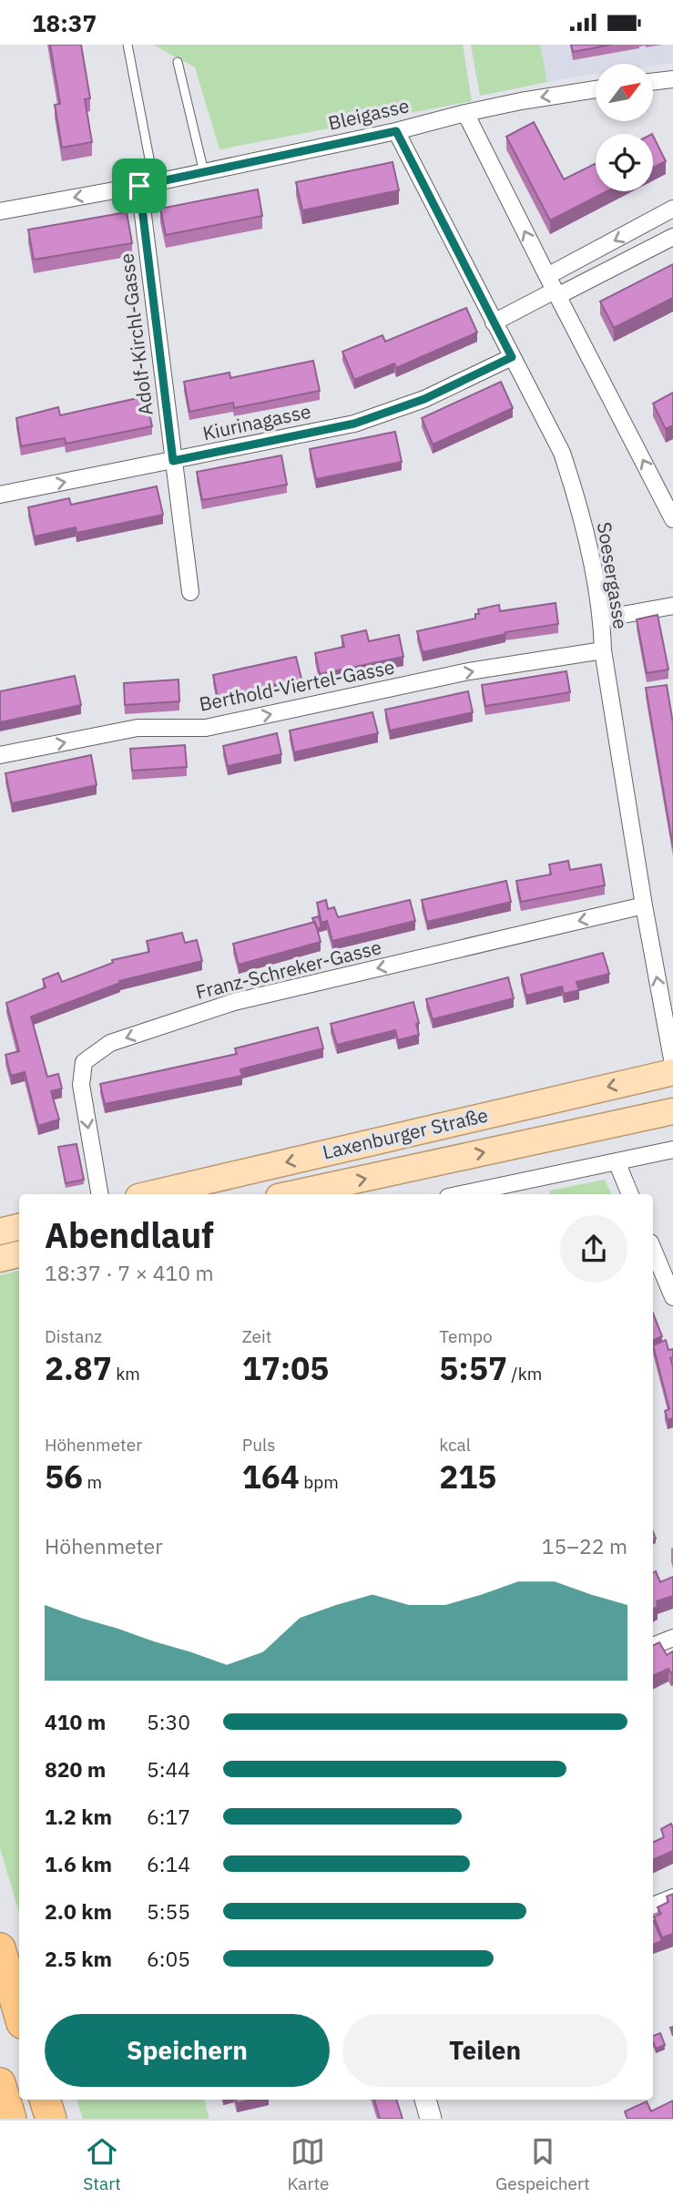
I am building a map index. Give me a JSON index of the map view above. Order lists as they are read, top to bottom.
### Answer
{
  "streets": {
    "main road": ["Laxenburger Straße"],
    "street": [
      "Bleigasse",
      "Adolf-Kirchl-Gasse",
      "Kiurinagasse",
      "Soesergasse",
      "Berthold-Viertel-Gasse",
      "Franz-Schreker-Gasse"
    ]
  },
  "crossings": [
    ["Bleigasse", "Adolf-Kirchl-Gasse"],
    ["Bleigasse", "Soesergasse"],
    ["Adolf-Kirchl-Gasse", "Kiurinagasse"],
    ["Kiurinagasse", "Soesergasse"],
    ["Soesergasse", "Berthold-Viertel-Gasse"],
    ["Soesergasse", "Franz-Schreker-Gasse"]
  ],
  "one_way": ["Bleigasse", "Berthold-Viertel-Gasse", "Franz-Schreker-Gasse"],
  "north": "top right",
  "page": {
    "status": "18:37",
    "heading": ["Abendlauf", "18:37 · 7 × 410 m"],
    "stats": [
      ["Distanz", "2.87 km"],
      ["Zeit", "17:05"],
      ["Tempo", "5:57 /km"],
      ["Höhenmeter", "56 m"],
      ["Puls", "164 bpm"],
      ["kcal", "215"]
    ],
    "chart": ["Höhenmeter", "15–22 m"],
    "list": [
      {
        "name": "410 m",
        "note": "5:30"
      },
      {
        "name": "820 m",
        "note": "5:44"
      },
      {
        "name": "1.2 km",
        "note": "6:17"
      },
      {
        "name": "1.6 km",
        "note": "6:14"
      },
      {
        "name": "2.0 km",
        "note": "5:55"
      },
      {
        "name": "2.5 km",
        "note": "6:05"
      }
    ],
    "buttons": ["Speichern", "Teilen"],
    "tabs": ["Start", "Karte", "Gespeichert"]
  }
}
